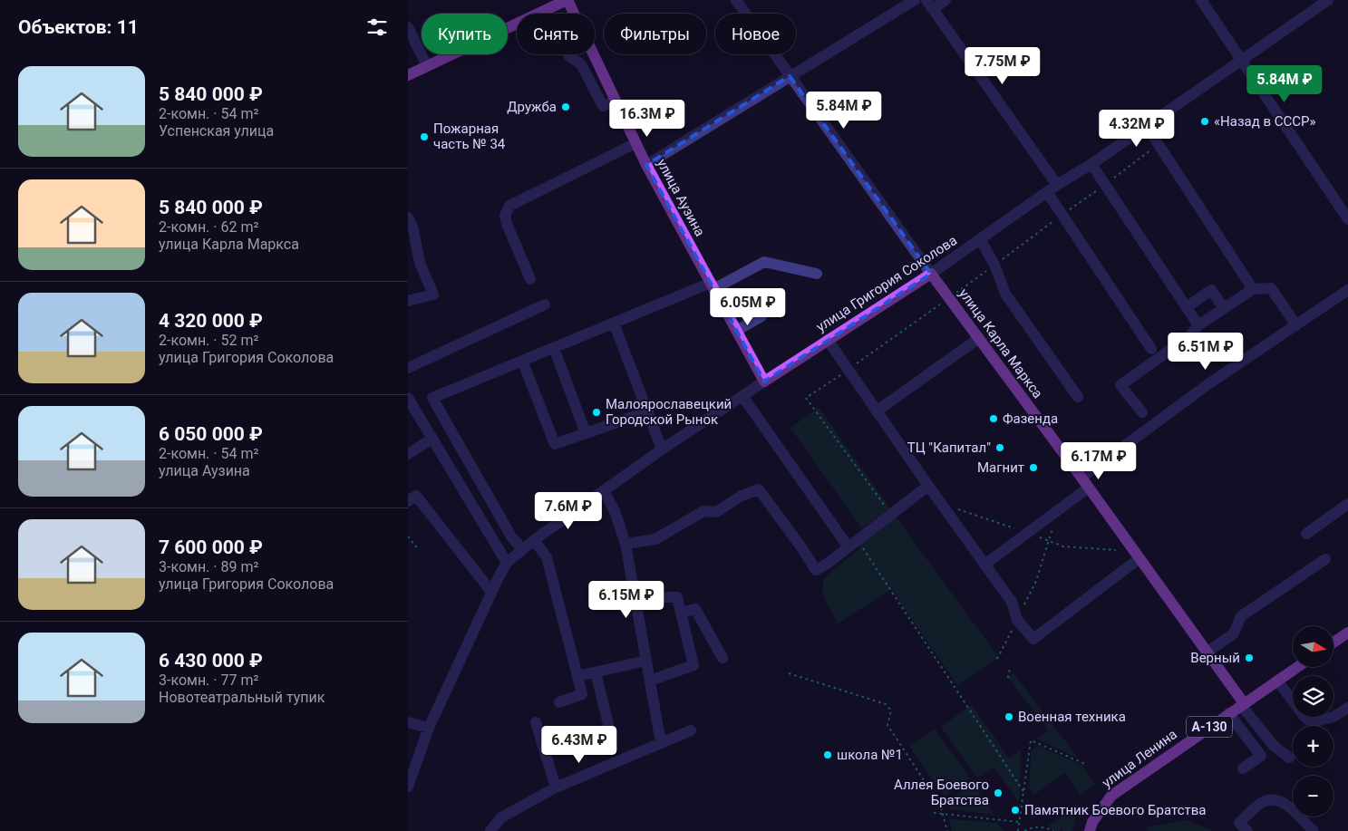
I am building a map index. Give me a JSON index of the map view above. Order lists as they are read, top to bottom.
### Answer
{
  "streets": {
    "main road": [
      "улица Аузина",
      "улица Григория Соколова",
      "улица Карла Маркса",
      "А-130",
      "улица Ленина"
    ]
  },
  "crossings": [
    ["улица Аузина", "улица Григория Соколова"],
    ["улица Григория Соколова", "улица Карла Маркса"],
    ["улица Карла Маркса", "улица Ленина"]
  ],
  "places": [
    "Дружба",
    "«Назад в СССР»",
    "Пожарная часть № 34",
    "Малоярославецкий Городской Рынок",
    "Фазенда",
    "ТЦ \"Капитал\"",
    "Магнит",
    "Верный",
    "Военная техника",
    "школа №1",
    "Аллея Боевого Братства",
    "Памятник Боевого Братства"
  ],
  "north": "right",
  "page": {
    "heading": "Объектов: 11",
    "chip": [
      "Купить",
      "Снять",
      "Фильтры",
      "Новое"
    ],
    "price": [
      "7.75M ₽",
      "5.84M ₽",
      "5.84M ₽",
      "16.3M ₽",
      "4.32M ₽",
      "6.05M ₽",
      "6.51M ₽",
      "6.17M ₽",
      "7.6M ₽",
      "6.15M ₽",
      "6.43M ₽"
    ],
    "list": [
      {
        "name": "5 840 000 ₽",
        "note": "2-комн. · 54 m² · Успенская улица"
      },
      {
        "name": "5 840 000 ₽",
        "note": "2-комн. · 62 m² · улица Карла Маркса"
      },
      {
        "name": "4 320 000 ₽",
        "note": "2-комн. · 52 m² · улица Григория Соколова"
      },
      {
        "name": "6 050 000 ₽",
        "note": "2-комн. · 54 m² · улица Аузина"
      },
      {
        "name": "7 600 000 ₽",
        "note": "3-комн. · 89 m² · улица Григория Соколова"
      },
      {
        "name": "6 430 000 ₽",
        "note": "3-комн. · 77 m² · Новотеатральный тупик"
      }
    ],
    "map_buttons": ["+", "−"]
  }
}
